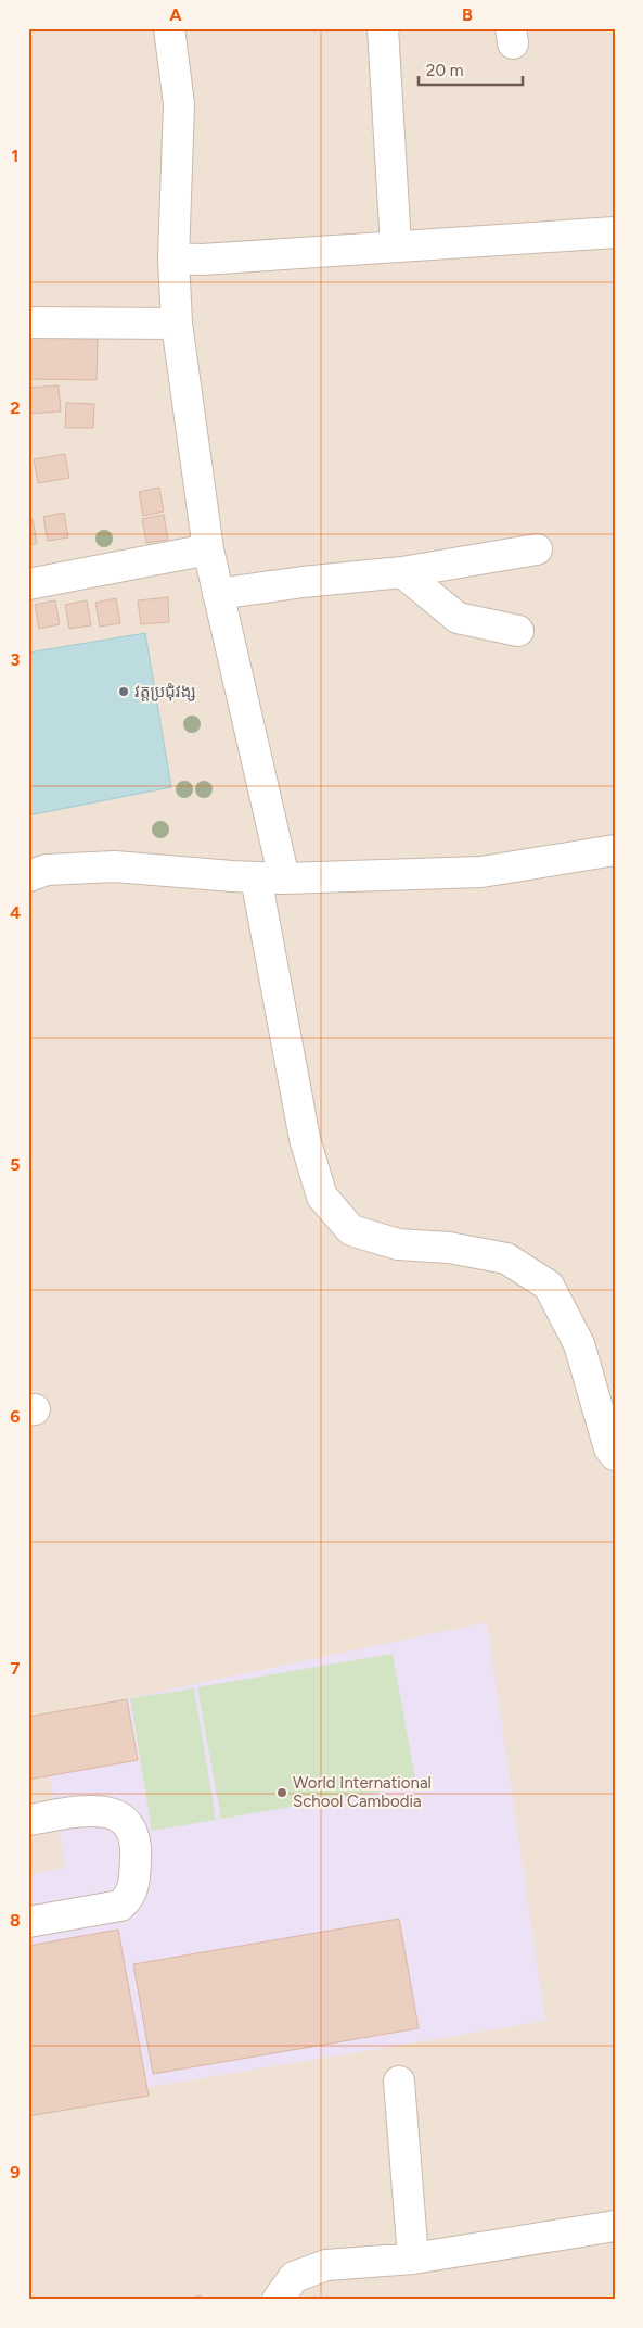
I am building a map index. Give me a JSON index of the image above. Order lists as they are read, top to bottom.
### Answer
{
  "places": ["វត្តប្រជុំវង្ស", "World International School Cambodia"],
  "scale_bar": "20 m",
  "grid": {
    "columns": ["A", "B"],
    "rows": [
      "1",
      "2",
      "3",
      "4",
      "5",
      "6",
      "7",
      "8",
      "9"
    ]
  }
}
